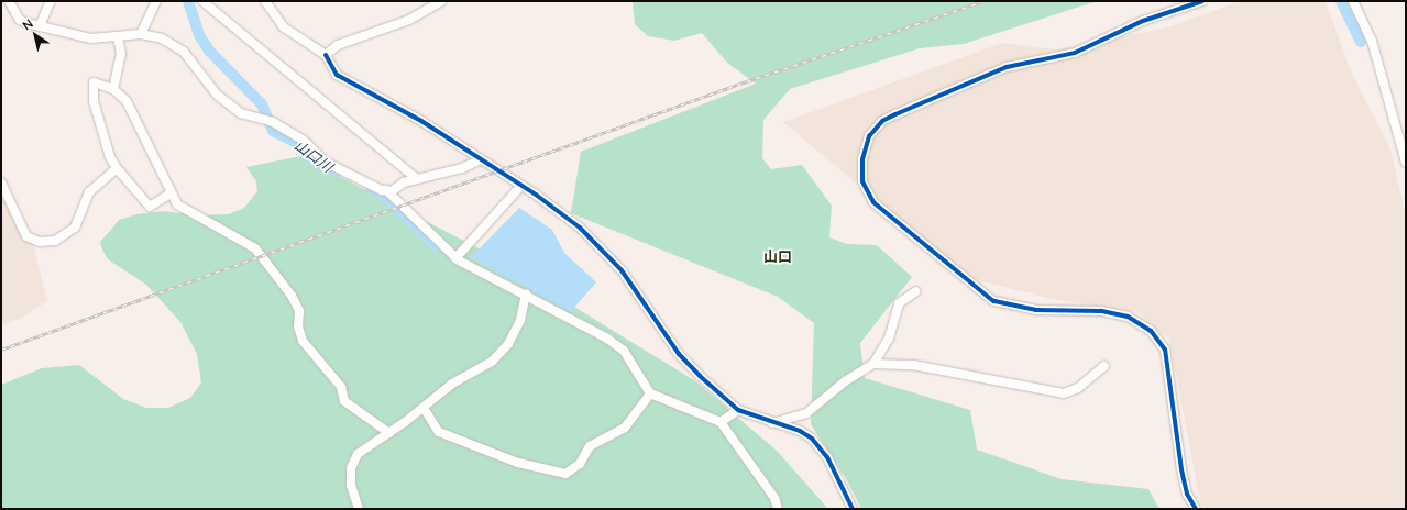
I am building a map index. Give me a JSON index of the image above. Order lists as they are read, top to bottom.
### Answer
{
  "districts": ["山口"],
  "water": ["山口川"],
  "north": "top left"
}
